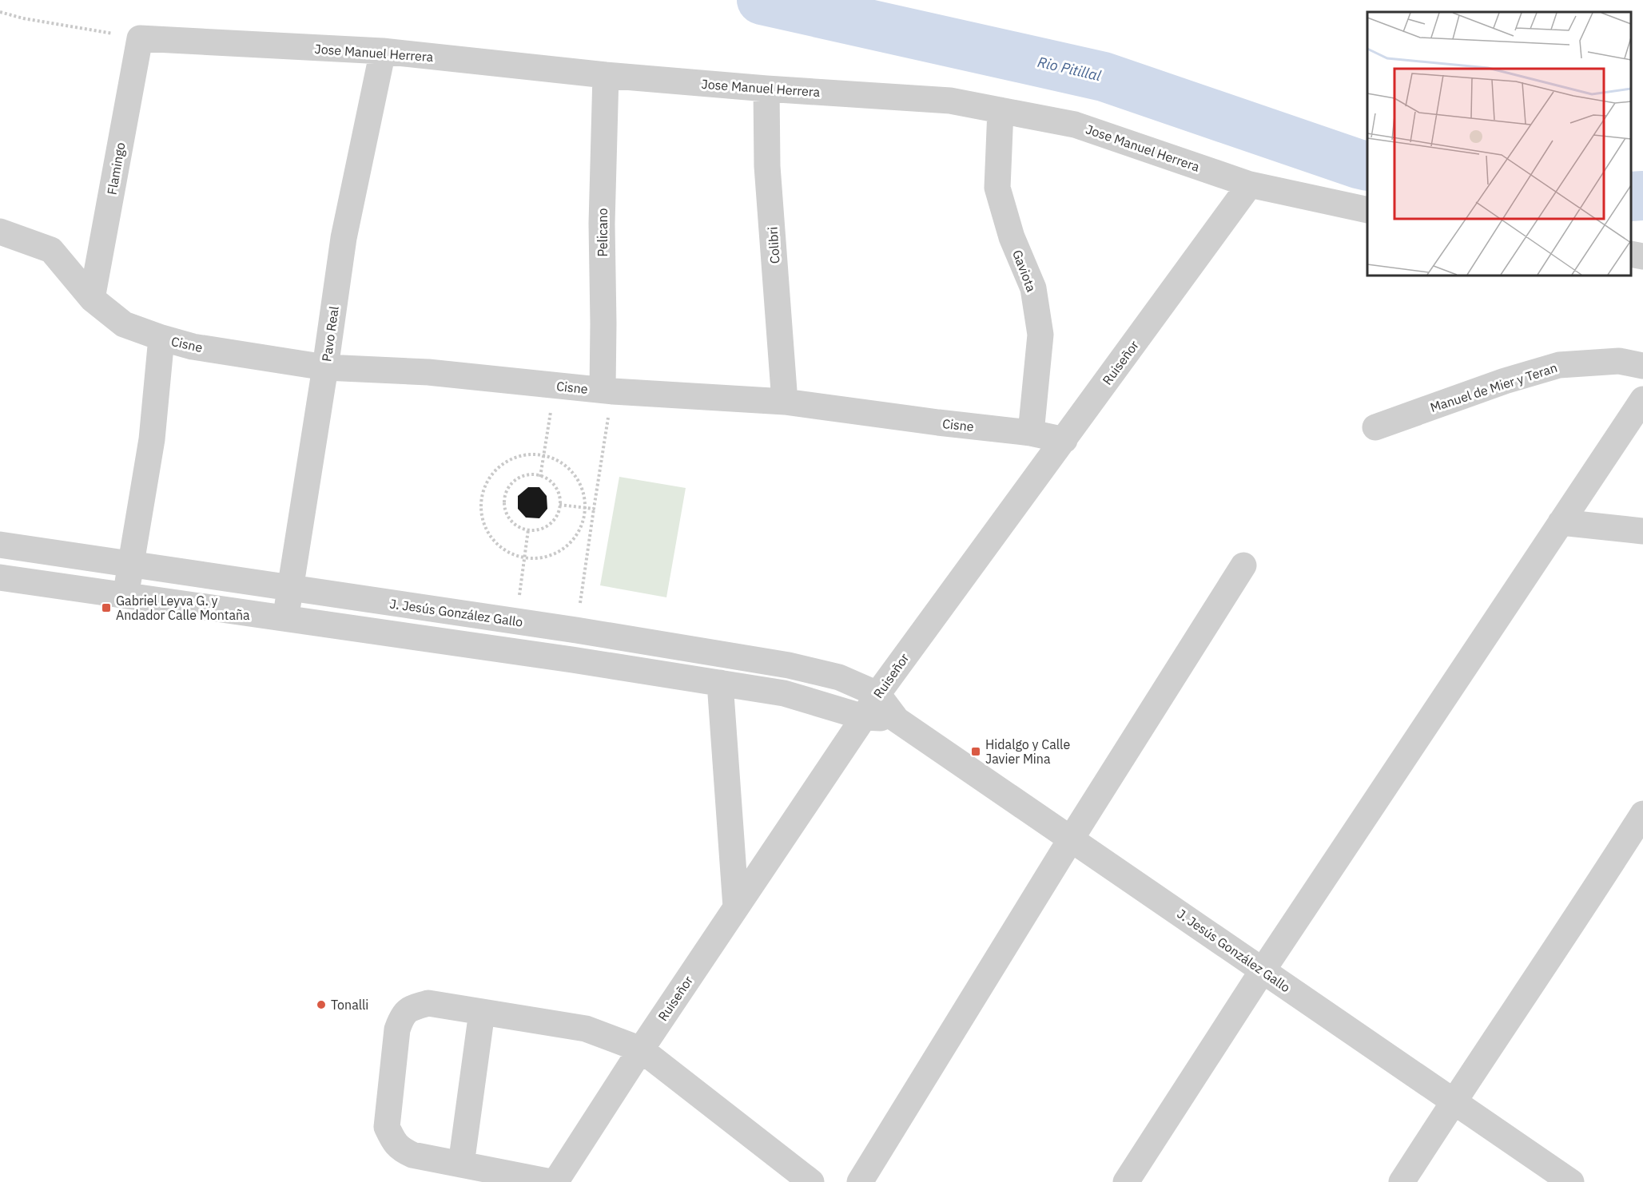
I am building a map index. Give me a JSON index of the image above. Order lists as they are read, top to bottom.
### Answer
{
  "streets": {
    "street": [
      "Jose Manuel Herrera",
      "Flamingo",
      "Pelicano",
      "Colibri",
      "Gaviota",
      "Pavo Real",
      "Cisne",
      "Ruiseñor",
      "Manuel de Mier y Teran",
      "J. Jesús González Gallo"
    ]
  },
  "crossings": [
    ["Jose Manuel Herrera", "Flamingo"],
    ["Jose Manuel Herrera", "Pelicano"],
    ["Jose Manuel Herrera", "Colibri"],
    ["Jose Manuel Herrera", "Gaviota"],
    ["Jose Manuel Herrera", "Pavo Real"],
    ["Jose Manuel Herrera", "Ruiseñor"],
    ["Flamingo", "Cisne"],
    ["Pelicano", "Cisne"],
    ["Colibri", "Cisne"],
    ["Gaviota", "Cisne"],
    ["Pavo Real", "Cisne"],
    ["Pavo Real", "J. Jesús González Gallo"],
    ["Cisne", "Ruiseñor"],
    ["Ruiseñor", "J. Jesús González Gallo"]
  ],
  "water": ["Rio Pitillal"],
  "places": {
    "transit": ["Gabriel Leyva G. y Andador Calle Montaña", "Hidalgo y Calle Javier Mina"],
    "other": ["Tonalli"]
  }
}
